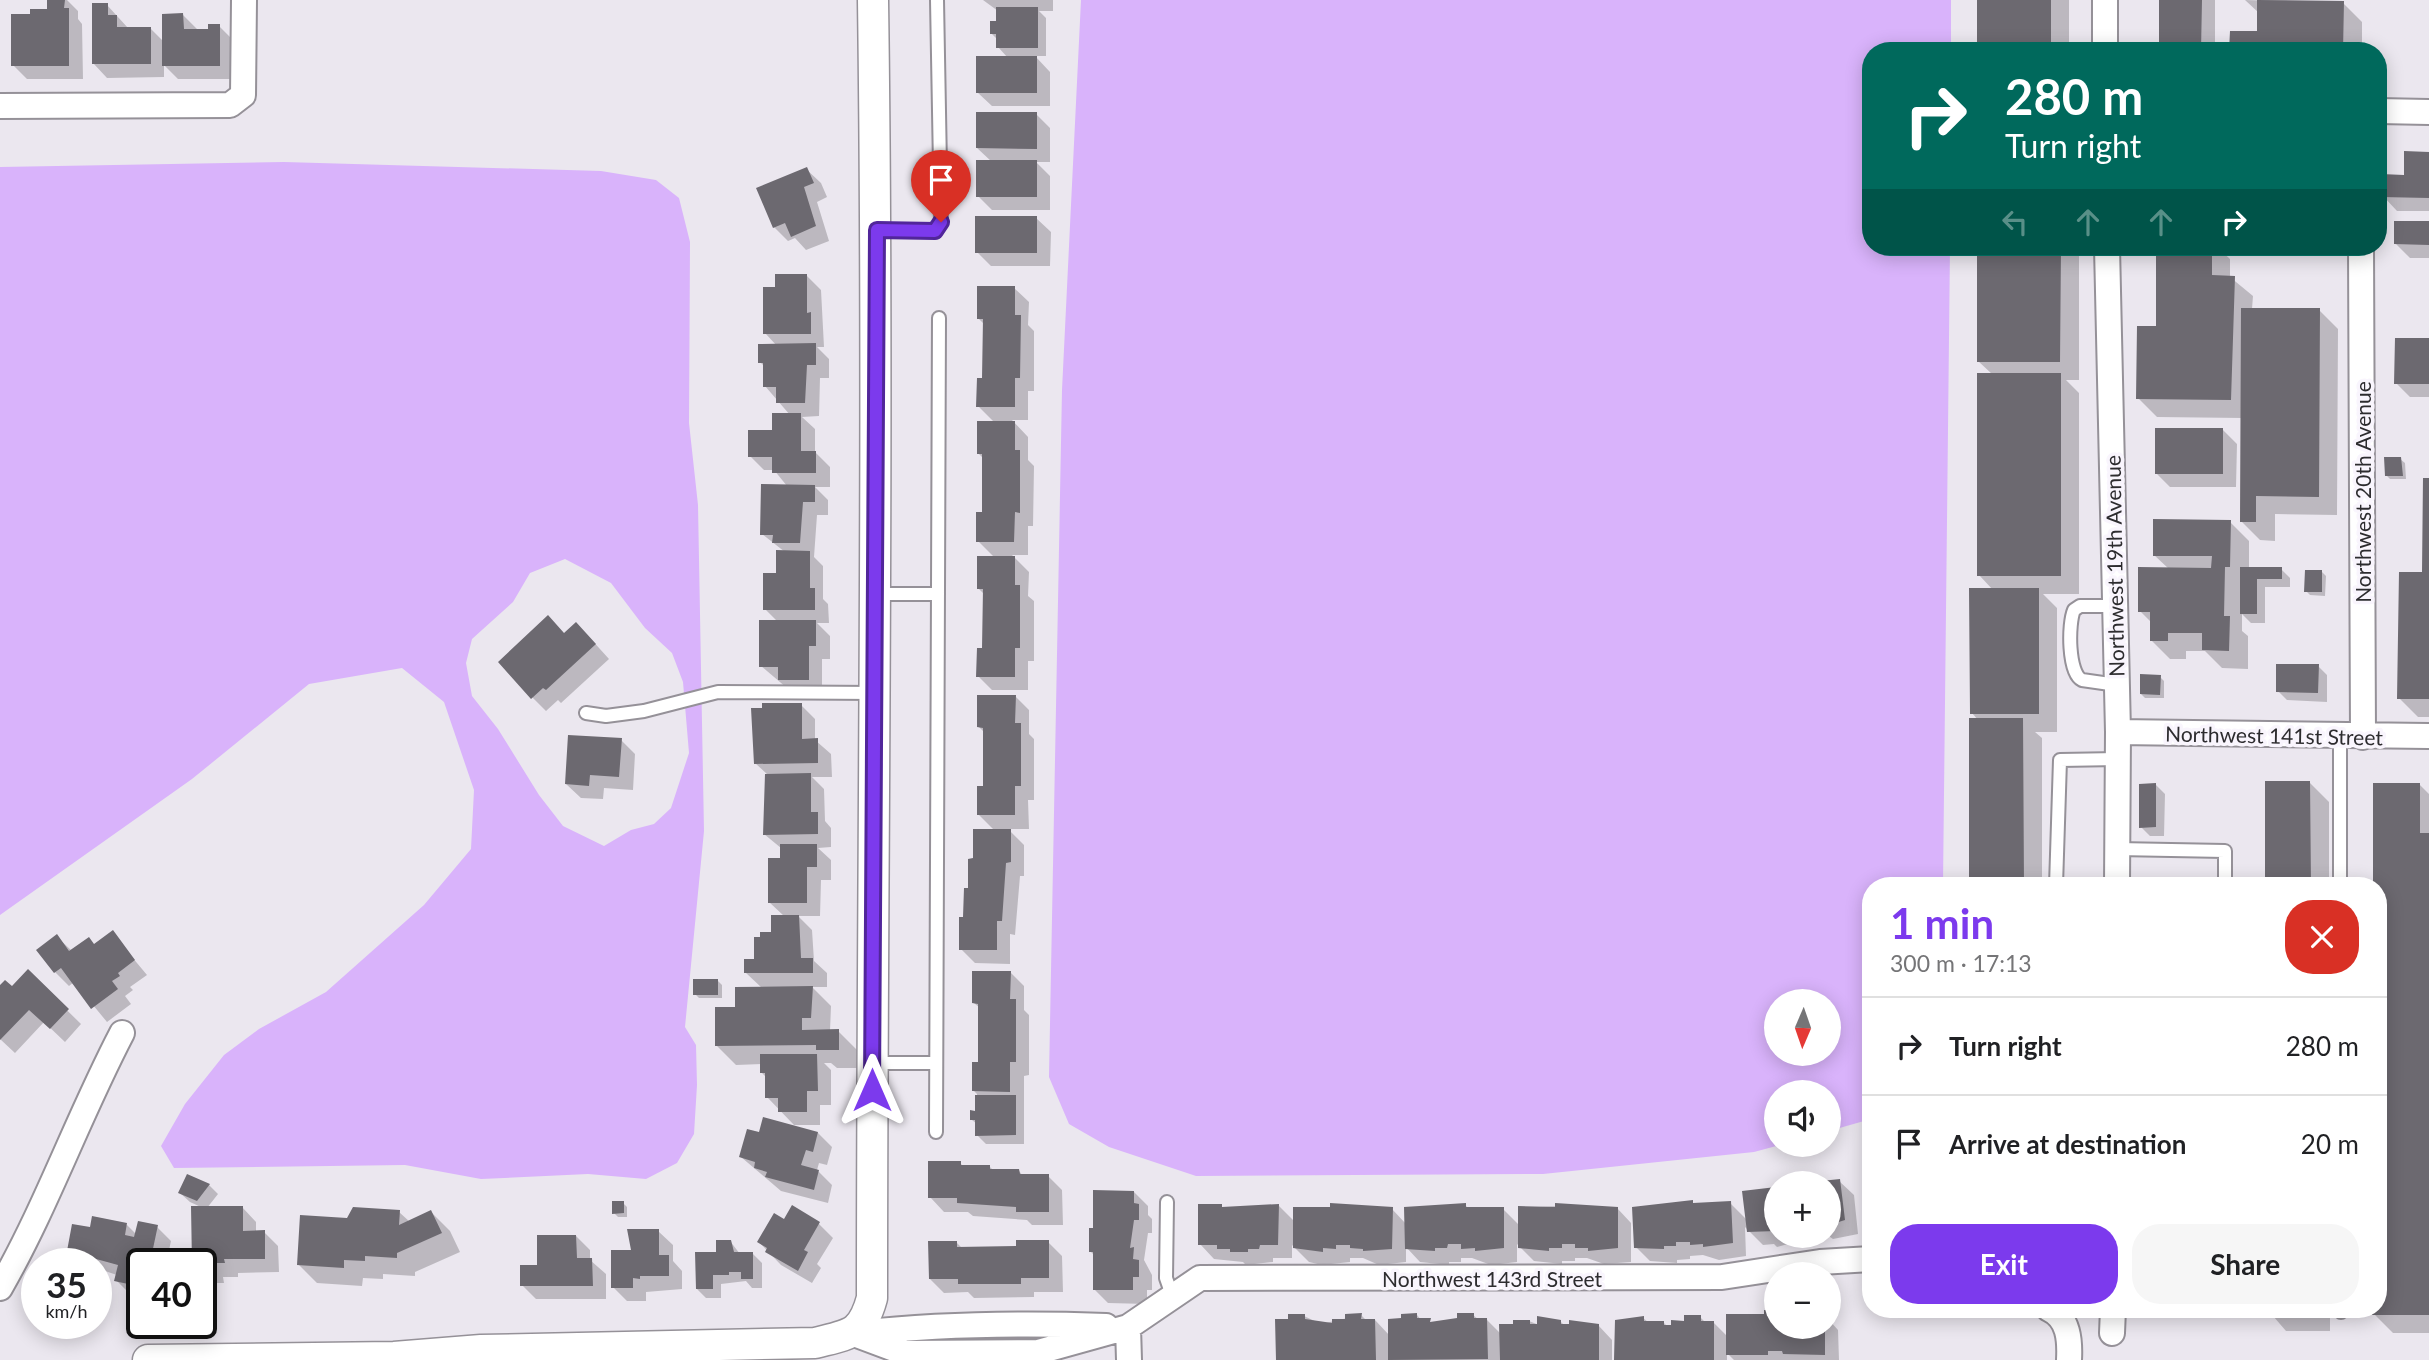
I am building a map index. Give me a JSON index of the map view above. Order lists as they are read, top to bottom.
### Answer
{
  "streets": {
    "street": [
      "Northwest 20th Avenue",
      "Northwest 19th Avenue",
      "Northwest 141st Street",
      "Northwest 143rd Street"
    ]
  },
  "crossings": [
    ["Northwest 20th Avenue", "Northwest 141st Street"],
    ["Northwest 19th Avenue", "Northwest 141st Street"]
  ],
  "north": "bottom",
  "page": {
    "turn": ["280 m", "Turn right"],
    "heading": ["1 min", "300 m · 17:13"],
    "map_buttons": ["+", "−"],
    "list": [
      {
        "name": "Turn right",
        "value": "280 m"
      },
      {
        "name": "Arrive at destination",
        "value": "20 m"
      }
    ],
    "buttons": ["Exit", "Share"],
    "speed": "35 km/h",
    "limit": "40"
  }
}
